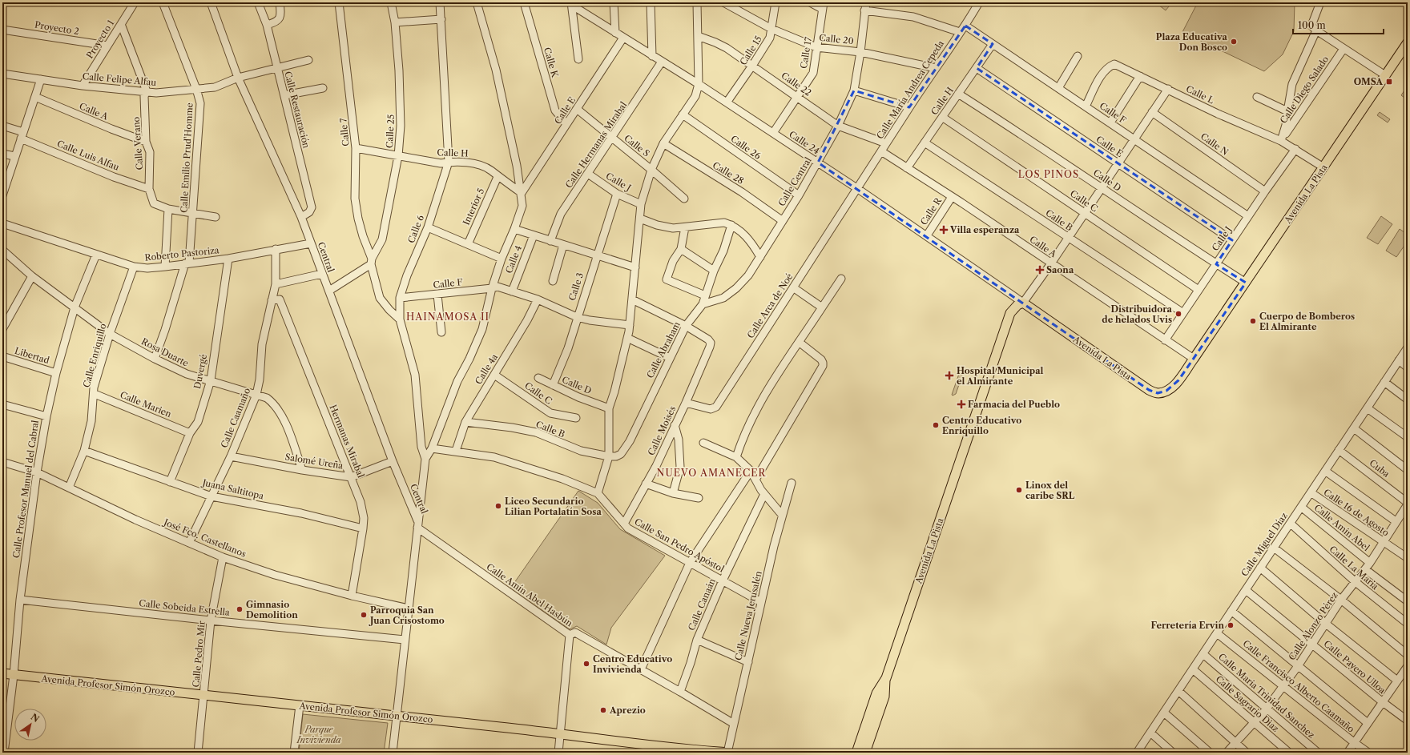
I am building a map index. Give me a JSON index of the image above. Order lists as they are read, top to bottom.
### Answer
{
  "streets": {
    "main road": ["Avenida La Pista", "Avenida Profesor Simón Orozco"],
    "street": [
      "Proyecto 2",
      "Proyecto 1",
      "Calle 20",
      "Calle 15",
      "Calle 17",
      "Calle K",
      "Calle Felipe Alfau",
      "Calle 22",
      "Calle María Andrea Cepeda",
      "Calle Diego Salado",
      "Calle L",
      "Calle H",
      "Calle Restauración",
      "Calle E",
      "Calle A",
      "Calle F",
      "Calle 25",
      "Calle 7",
      "Calle 24",
      "Calle Verano",
      "Calle N",
      "Calle Hermanas Mirabal",
      "Calle S",
      "Calle 26",
      "Calle Luis Alfau",
      "Calle Emilio Prud'Homme",
      "Calle 28",
      "Calle D",
      "Calle J",
      "Calle Central",
      "Calle C",
      "Interior 5",
      "Calle R",
      "Calle B",
      "Calle 6",
      "Roberto Pastoriza",
      "Central",
      "Calle 4",
      "Calle 3",
      "Calle Arca de Noé",
      "Calle Abraham",
      "Rosa Duarte",
      "Libertad",
      "Calle Enriquillo",
      "Calle 4a",
      "Duvergé",
      "Calle Marien",
      "Calle Caamaño",
      "Calle Moisés",
      "Hermanas Mirabal",
      "Salomé Ureña",
      "Cuba",
      "Calle Profesor Manuel del Cabral",
      "Juana Saltitopa",
      "Calle 16 de Agosto",
      "Calle Amin Abel",
      "José Fco. Castellanos",
      "Calle Miguel Díaz",
      "Calle San Pedro Apóstol",
      "Calle La Maria",
      "Calle Amín Abel Hasbún",
      "Calle Canaán",
      "Calle Sobeida Estrella",
      "Calle Nueva Jerusalén",
      "Calle Alonzo Pérez",
      "Calle Pedro Mir",
      "Calle Payero Ulloa",
      "Calle Francisco Alberto Caamaño",
      "Calle Maria Trinidad Sanchez",
      "Calle Sagrario Diaz"
    ]
  },
  "crossings": [
    ["Proyecto 2", "Proyecto 1"],
    ["Proyecto 1", "Calle Felipe Alfau"],
    ["Proyecto 1", "Calle Verano"],
    ["Calle 20", "Calle 15"],
    ["Calle 20", "Calle 17"],
    ["Calle 20", "Calle María Andrea Cepeda"],
    ["Calle 20", "Calle Central"],
    ["Calle 15", "Calle 22"],
    ["Calle 15", "Calle 24"],
    ["Calle 17", "Calle 22"],
    ["Calle 17", "Calle 24"],
    ["Calle K", "Calle E"],
    ["Calle Felipe Alfau", "Calle Restauración"],
    ["Calle Felipe Alfau", "Calle Verano"],
    ["Calle Felipe Alfau", "Calle Emilio Prud'Homme"],
    ["Calle Felipe Alfau", "Central"],
    ["Calle 22", "Calle María Andrea Cepeda"],
    ["Calle 22", "Calle Central"],
    ["Calle María Andrea Cepeda", "Calle A"],
    ["Calle María Andrea Cepeda", "Calle F"],
    ["Calle María Andrea Cepeda", "Calle 24"],
    ["Calle María Andrea Cepeda", "Calle Arca de Noé"],
    ["Calle Diego Salado", "Calle L"],
    ["Calle L", "Calle F"],
    ["Calle L", "Calle J"],
    ["Calle L", "Avenida La Pista"],
    ["Calle H", "Calle E"],
    ["Calle H", "Calle A"],
    ["Calle H", "Calle F"],
    ["Calle H", "Calle 25"],
    ["Calle H", "Calle 7"],
    ["Calle H", "Calle D"],
    ["Calle H", "Calle C"],
    ["Calle H", "Interior 5"],
    ["Calle H", "Calle B"],
    ["Calle H", "Calle 6"],
    ["Calle Restauración", "Central"],
    ["Calle E", "Calle 24"],
    ["Calle E", "Calle S"],
    ["Calle E", "Calle J"],
    ["Calle A", "Calle Verano"],
    ["Calle A", "Calle J"],
    ["Calle A", "Avenida La Pista"],
    ["Calle A", "Calle R"],
    ["Calle F", "Calle J"],
    ["Calle F", "Calle 6"],
    ["Calle 25", "Calle 7"],
    ["Calle 7", "Calle 6"],
    ["Calle 24", "Calle Hermanas Mirabal"],
    ["Calle 24", "Calle Central"],
    ["Calle 24", "Avenida La Pista"],
    ["Calle 24", "Calle R"],
    ["Calle 24", "Calle Arca de Noé"],
    ["Calle Verano", "Calle Luis Alfau"],
    ["Calle Verano", "Calle Emilio Prud'Homme"],
    ["Calle N", "Calle J"],
    ["Calle Hermanas Mirabal", "Calle S"],
    ["Calle Hermanas Mirabal", "Calle J"],
    ["Calle 26", "Calle Central"],
    ["Calle Emilio Prud'Homme", "Roberto Pastoriza"],
    ["Calle Emilio Prud'Homme", "Rosa Duarte"],
    ["Calle 28", "Calle Central"],
    ["Calle D", "Calle J"],
    ["Calle D", "Avenida La Pista"],
    ["Calle D", "Calle 3"],
    ["Calle J", "Calle C"],
    ["Calle J", "Calle B"],
    ["Calle J", "Calle 3"],
    ["Calle Central", "Calle Abraham"],
    ["Calle C", "Calle 4a"],
    ["Calle B", "Calle Abraham"],
    ["Calle B", "Calle 4a"],
    ["Roberto Pastoriza", "Central"],
    ["Roberto Pastoriza", "Calle Enriquillo"],
    ["Roberto Pastoriza", "Duvergé"],
    ["Roberto Pastoriza", "Calle Caamaño"],
    ["Roberto Pastoriza", "Calle Profesor Manuel del Cabral"],
    ["Central", "Salomé Ureña"],
    ["Central", "Calle Amín Abel Hasbún"],
    ["Calle Arca de Noé", "Calle Moisés"],
    ["Calle Abraham", "Calle Moisés"],
    ["Rosa Duarte", "Calle Enriquillo"],
    ["Rosa Duarte", "Duvergé"],
    ["Rosa Duarte", "Calle Caamaño"],
    ["Rosa Duarte", "Salomé Ureña"],
    ["Rosa Duarte", "Calle Profesor Manuel del Cabral"],
    ["Libertad", "Calle Profesor Manuel del Cabral"],
    ["Calle Enriquillo", "Calle Marien"],
    ["Calle Enriquillo", "Juana Saltitopa"],
    ["Calle Enriquillo", "José Fco. Castellanos"],
    ["Calle 4a", "Calle San Pedro Apóstol"],
    ["Duvergé", "Calle Marien"],
    ["Duvergé", "Juana Saltitopa"],
    ["Calle Caamaño", "Hermanas Mirabal"],
    ["Calle Caamaño", "Salomé Ureña"],
    ["Calle Caamaño", "Juana Saltitopa"],
    ["Calle Caamaño", "José Fco. Castellanos"],
    ["Calle Moisés", "Calle San Pedro Apóstol"],
    ["Hermanas Mirabal", "Salomé Ureña"],
    ["Hermanas Mirabal", "Juana Saltitopa"],
    ["Hermanas Mirabal", "José Fco. Castellanos"],
    ["Cuba", "Calle Miguel Díaz"],
    ["Cuba", "Calle Alonzo Pérez"],
    ["Calle Profesor Manuel del Cabral", "José Fco. Castellanos"],
    ["Calle Profesor Manuel del Cabral", "Calle Sobeida Estrella"],
    ["Calle Profesor Manuel del Cabral", "Avenida Profesor Simón Orozco"],
    ["Calle 16 de Agosto", "Calle Miguel Díaz"],
    ["Calle 16 de Agosto", "Calle Alonzo Pérez"],
    ["Calle Amin Abel", "Calle Miguel Díaz"],
    ["Calle Amin Abel", "Calle Alonzo Pérez"],
    ["José Fco. Castellanos", "Calle Pedro Mir"],
    ["Calle Miguel Díaz", "Calle La Maria"],
    ["Calle Miguel Díaz", "Calle Payero Ulloa"],
    ["Calle Miguel Díaz", "Calle Francisco Alberto Caamaño"],
    ["Calle Miguel Díaz", "Calle Maria Trinidad Sanchez"],
    ["Calle Miguel Díaz", "Calle Sagrario Diaz"],
    ["Calle San Pedro Apóstol", "Calle Canaán"],
    ["Calle San Pedro Apóstol", "Calle Nueva Jerusalén"],
    ["Calle La Maria", "Calle Alonzo Pérez"],
    ["Calle Amín Abel Hasbún", "Calle Canaán"],
    ["Calle Amín Abel Hasbún", "Calle Nueva Jerusalén"],
    ["Calle Sobeida Estrella", "Calle Pedro Mir"],
    ["Calle Nueva Jerusalén", "Avenida Profesor Simón Orozco"],
    ["Calle Alonzo Pérez", "Calle Payero Ulloa"],
    ["Calle Alonzo Pérez", "Calle Francisco Alberto Caamaño"],
    ["Calle Alonzo Pérez", "Calle Maria Trinidad Sanchez"],
    ["Calle Alonzo Pérez", "Calle Sagrario Diaz"],
    ["Calle Pedro Mir", "Avenida Profesor Simón Orozco"]
  ],
  "districts": ["LOS PINOS", "HAINAMOSA II", "NUEVO AMANECER"],
  "parks": ["Parque Invivienda"],
  "places": {
    "other": [
      "Plaza Educativa Don Bosco",
      "Distribuidora de helados Uvis",
      "Cuerpo de Bomberos El Almirante",
      "Centro Educativo Enriquillo",
      "Linox del caribe SRL",
      "Liceo Secundario Lilian Portalatín Sosa",
      "Gimnasio Demolition",
      "Parroquia San Juan Crisostomo",
      "Ferretería Ervin",
      "Centro Educativo Invivienda",
      "Aprezio"
    ],
    "transit": ["OMSA"],
    "health": [
      "Villa esperanza",
      "Saona",
      "Hospital Municipal el Almirante",
      "Farmacia del Pueblo"
    ]
  },
  "scale_bar": "100 m",
  "north": "top right"
}
